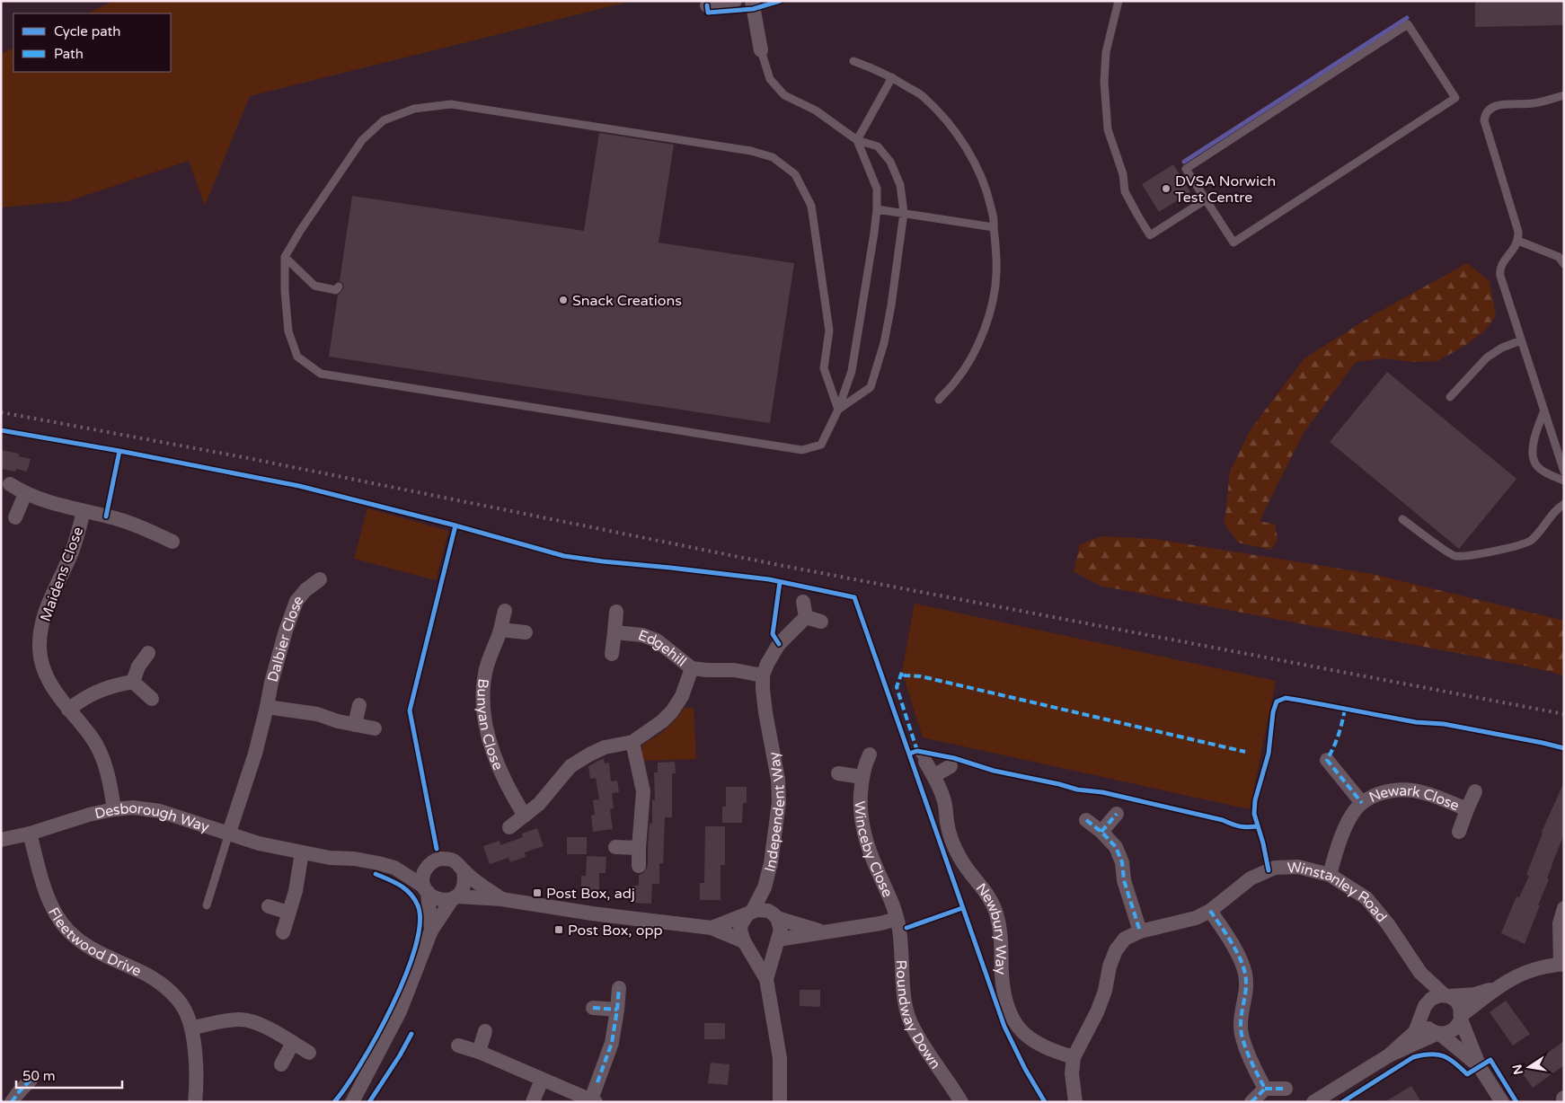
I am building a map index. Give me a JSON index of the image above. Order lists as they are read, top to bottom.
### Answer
{
  "streets": {
    "street": [
      "Maidens Close",
      "Dalbier Close",
      "Edgehill",
      "Bunyan Close",
      "Newark Close",
      "Independent Way",
      "Desborough Way",
      "Winceby Close",
      "Winstanley Road",
      "Newbury Way",
      "Fleetwood Drive",
      "Roundway Down"
    ]
  },
  "crossings": [
    ["Maidens Close", "Desborough Way"],
    ["Dalbier Close", "Desborough Way"],
    ["Edgehill", "Independent Way"],
    ["Newark Close", "Winstanley Road"],
    ["Desborough Way", "Fleetwood Drive"],
    ["Winceby Close", "Roundway Down"],
    ["Winstanley Road", "Newbury Way"]
  ],
  "places": {
    "other": ["DVSA Norwich Test Centre", "Snack Creations"],
    "transit": ["Post Box, adj", "Post Box, opp"]
  },
  "legend": ["Cycle path", "Path"],
  "scale_bar": "50 m",
  "north": "left"
}
